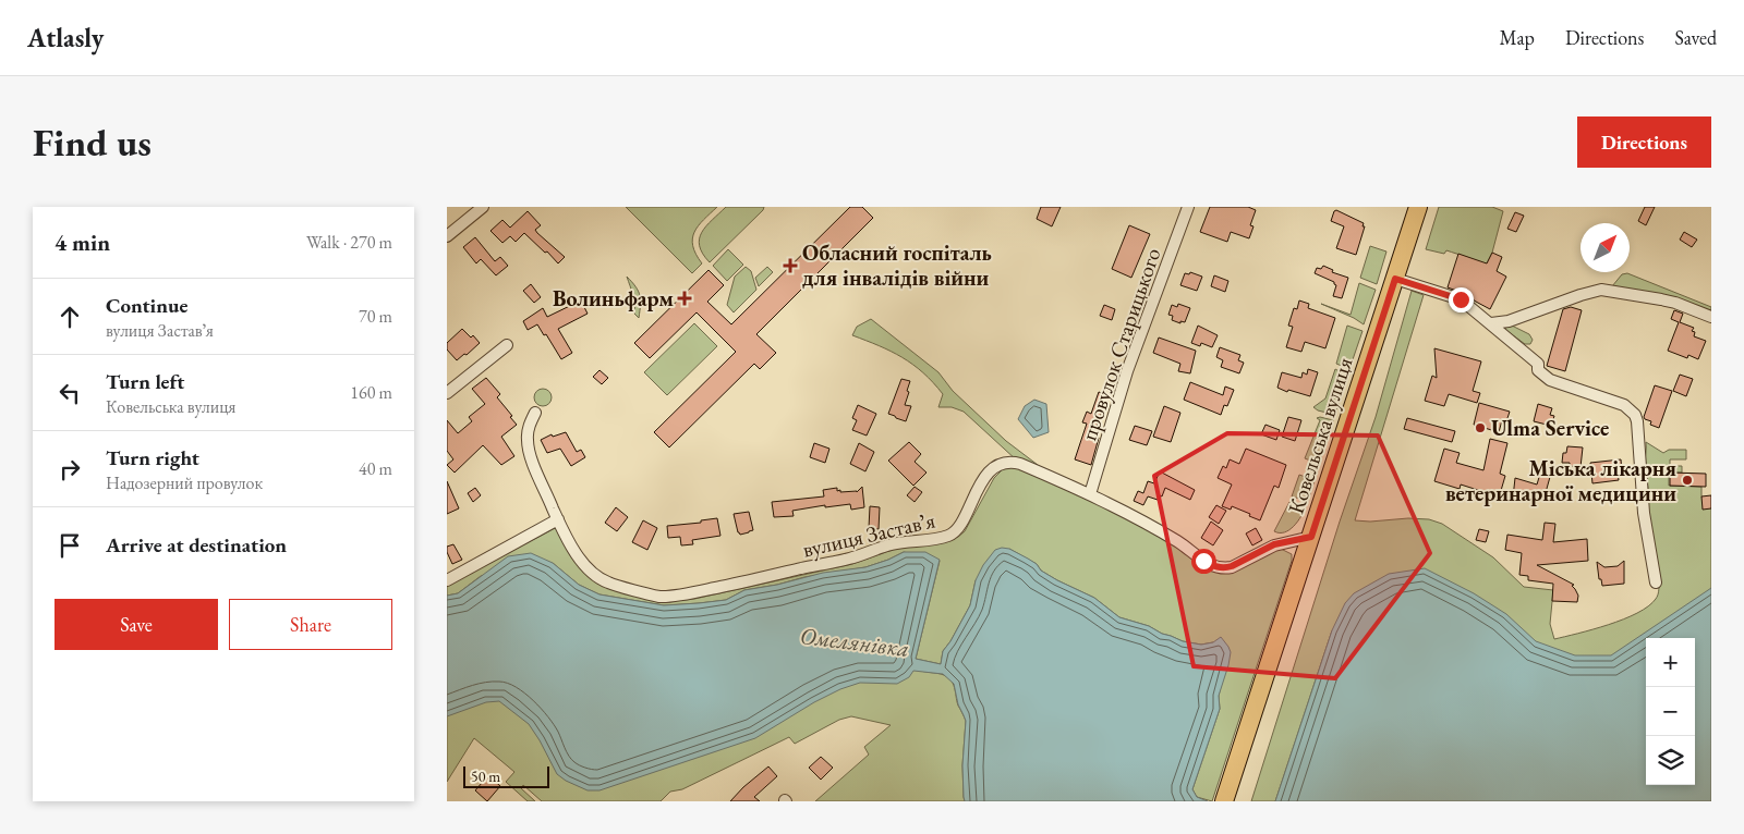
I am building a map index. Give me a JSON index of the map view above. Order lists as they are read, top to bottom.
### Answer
{
  "streets": {
    "main road": ["Ковельська вулиця"],
    "street": ["провулок Старицького", "вулиця Заставʼя"]
  },
  "crossings": [
    ["провулок Старицького", "вулиця Заставʼя"],
    ["Ковельська вулиця", "вулиця Заставʼя"]
  ],
  "water": ["Омелянівка"],
  "places": {
    "health": ["Обласний госпіталь для інвалідів війни", "Волиньфарм"],
    "other": ["Ulma Service", "Міська лікарня ветеринарної медицини"]
  },
  "scale_bar": "50 m",
  "north": "top right",
  "page": {
    "header": "Atlasly",
    "nav": ["Map", "Directions", "Saved"],
    "buttons": [
      "Directions",
      ["Save", "Share"]
    ],
    "title": "Find us",
    "heading": ["4 min", "Walk · 270 m"],
    "list": [
      ["Continue", "вулиця Заставʼя", "70 m"],
      ["Turn left", "Ковельська вулиця", "160 m"],
      ["Turn right", "Надозерний провулок", "40 m"],
      "Arrive at destination"
    ],
    "map_buttons": ["+", "−"],
    "scale": "50 m"
  }
}
